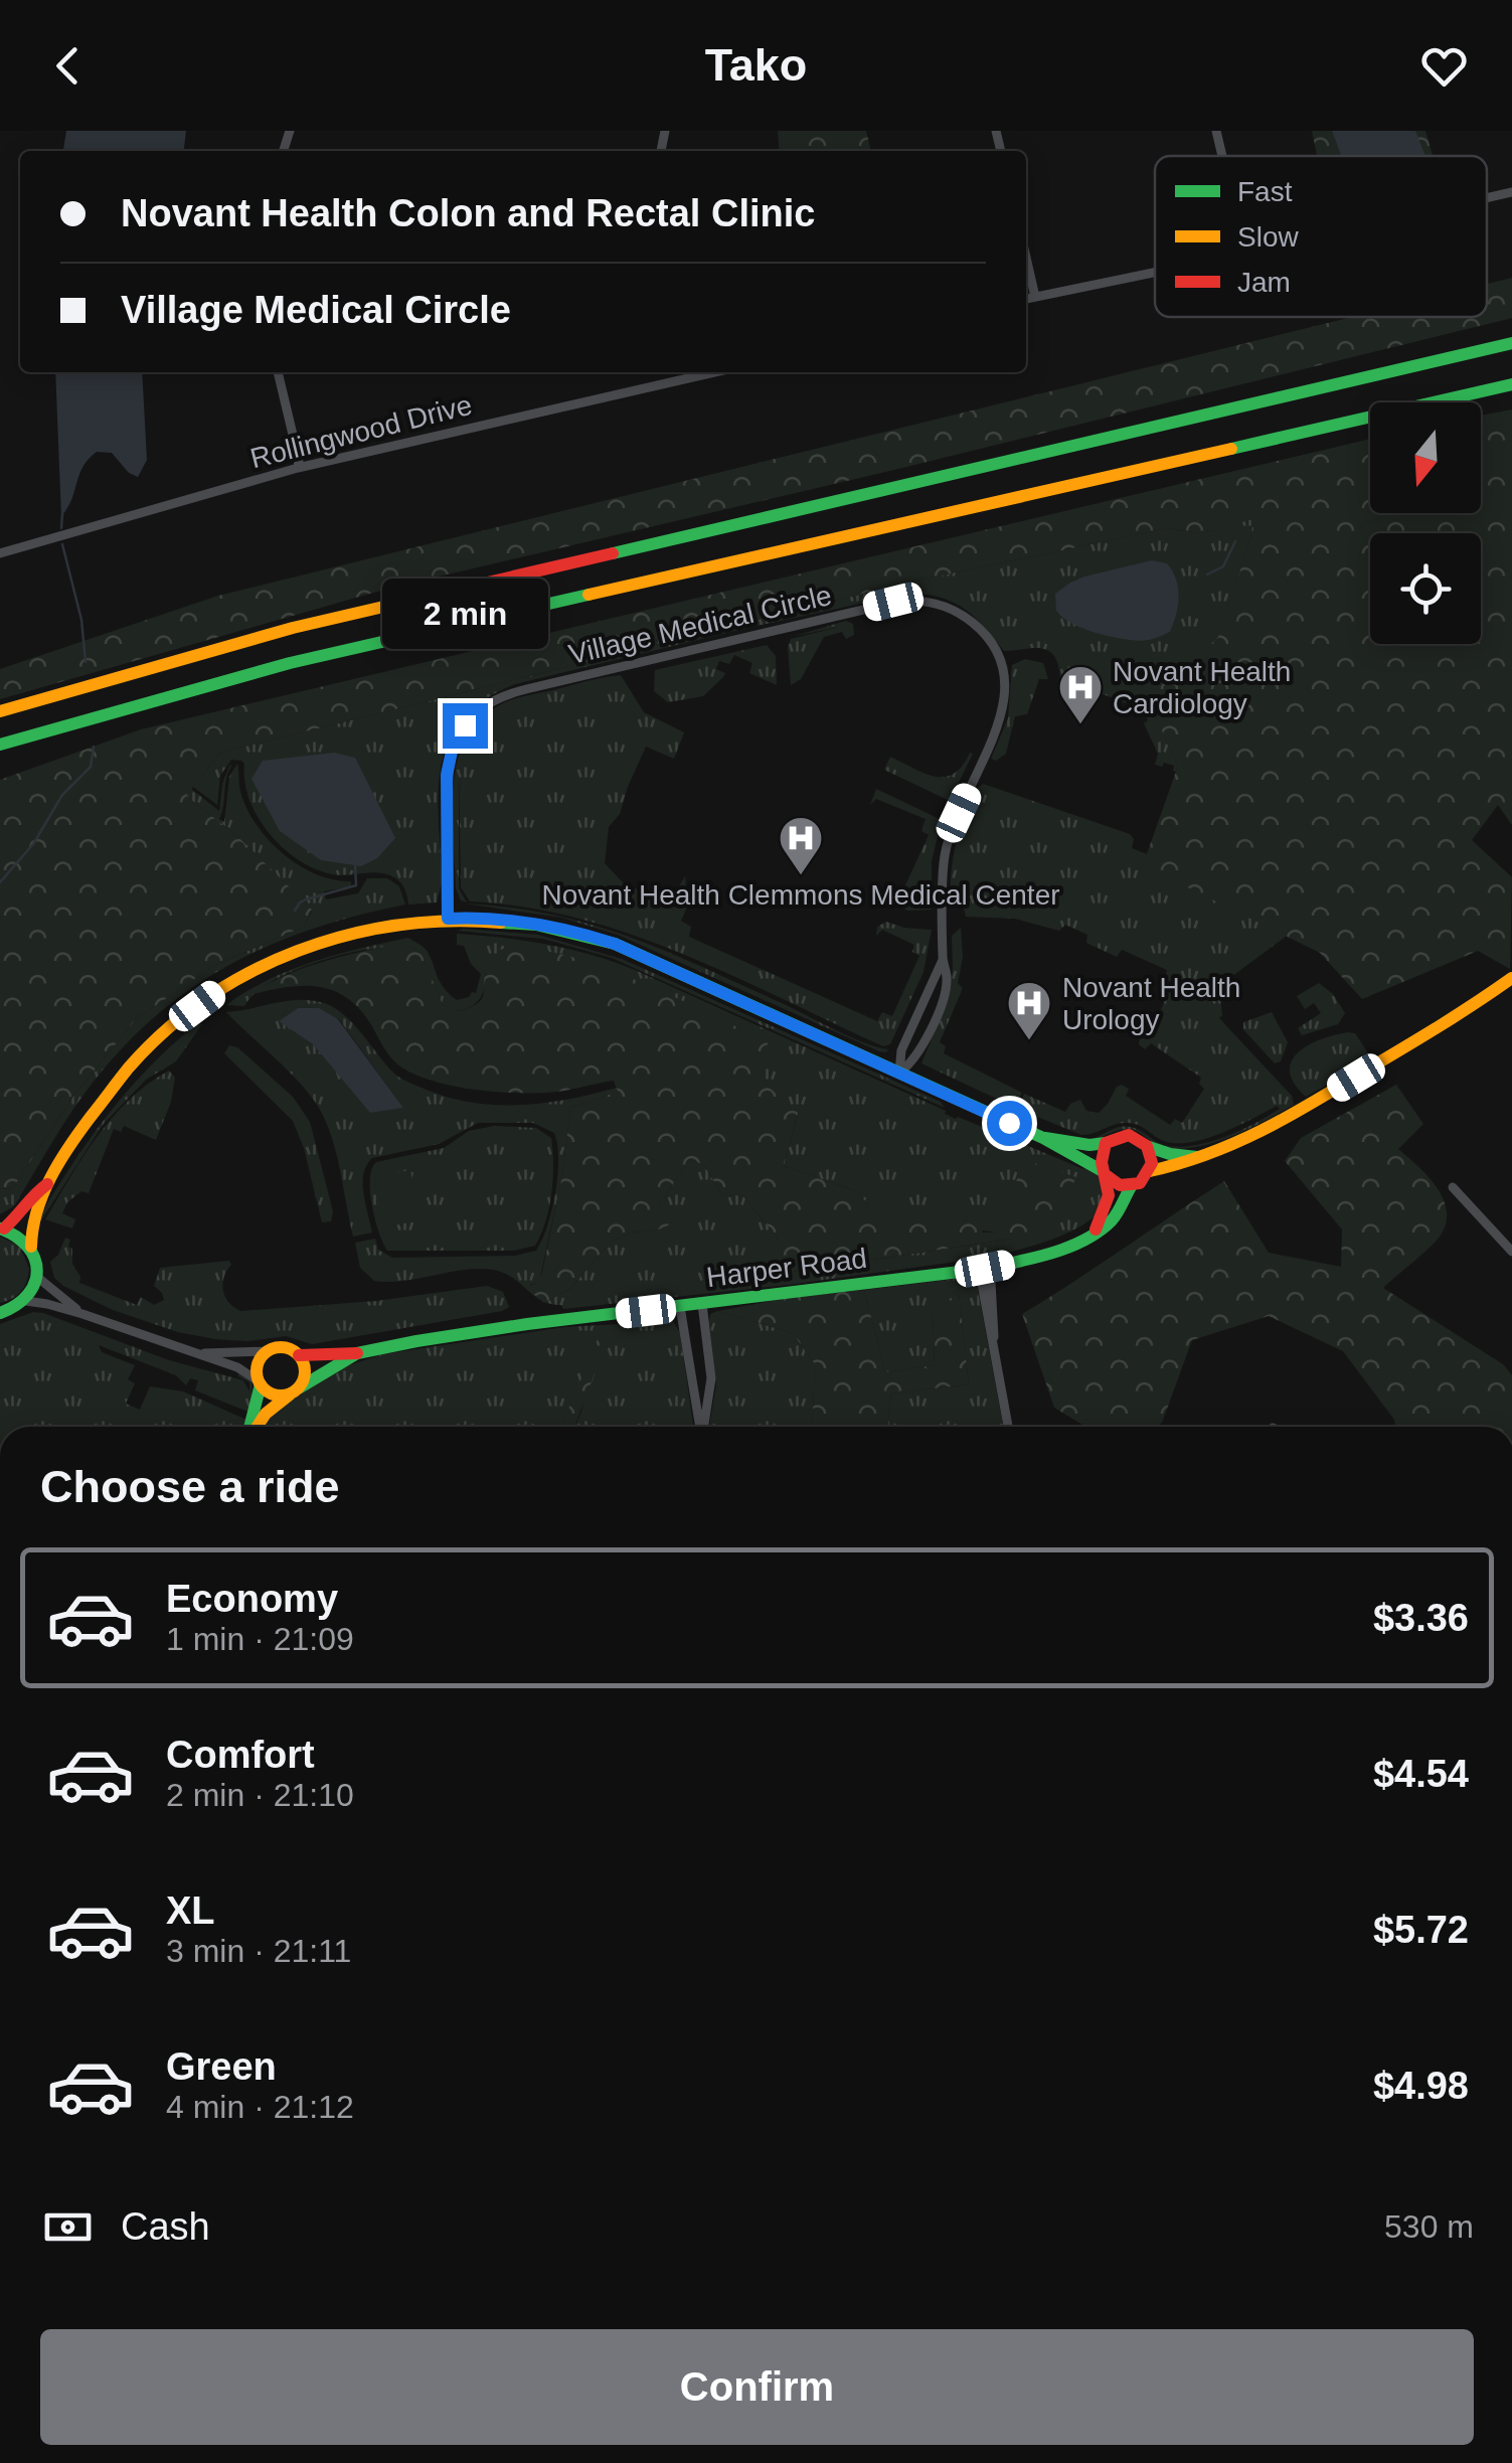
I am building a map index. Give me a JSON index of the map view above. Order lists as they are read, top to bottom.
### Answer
{
  "streets": {
    "main road": ["Harper Road"],
    "street": ["Rollingwood Drive", "Village Medical Circle"]
  },
  "places": {
    "hospital": ["Novant Health Cardiology", "Novant Health Clemmons Medical Center", "Novant Health Urology"]
  },
  "legend": ["Fast", "Slow", "Jam"],
  "north": "bottom",
  "page": {
    "header": "Tako",
    "banner": ["Novant Health Colon and Rectal Clinic", "Village Medical Circle"],
    "bubble": "2 min",
    "heading": "Choose a ride",
    "list": [
      {
        "name": "Economy",
        "note": "1 min · 21:09",
        "value": "$3.36"
      },
      {
        "name": "Comfort",
        "note": "2 min · 21:10",
        "value": "$4.54"
      },
      {
        "name": "XL",
        "note": "3 min · 21:11",
        "value": "$5.72"
      },
      {
        "name": "Green",
        "note": "4 min · 21:12",
        "value": "$4.98"
      }
    ],
    "pay": ["Cash", "530 m"],
    "buttons": "Confirm"
  }
}
